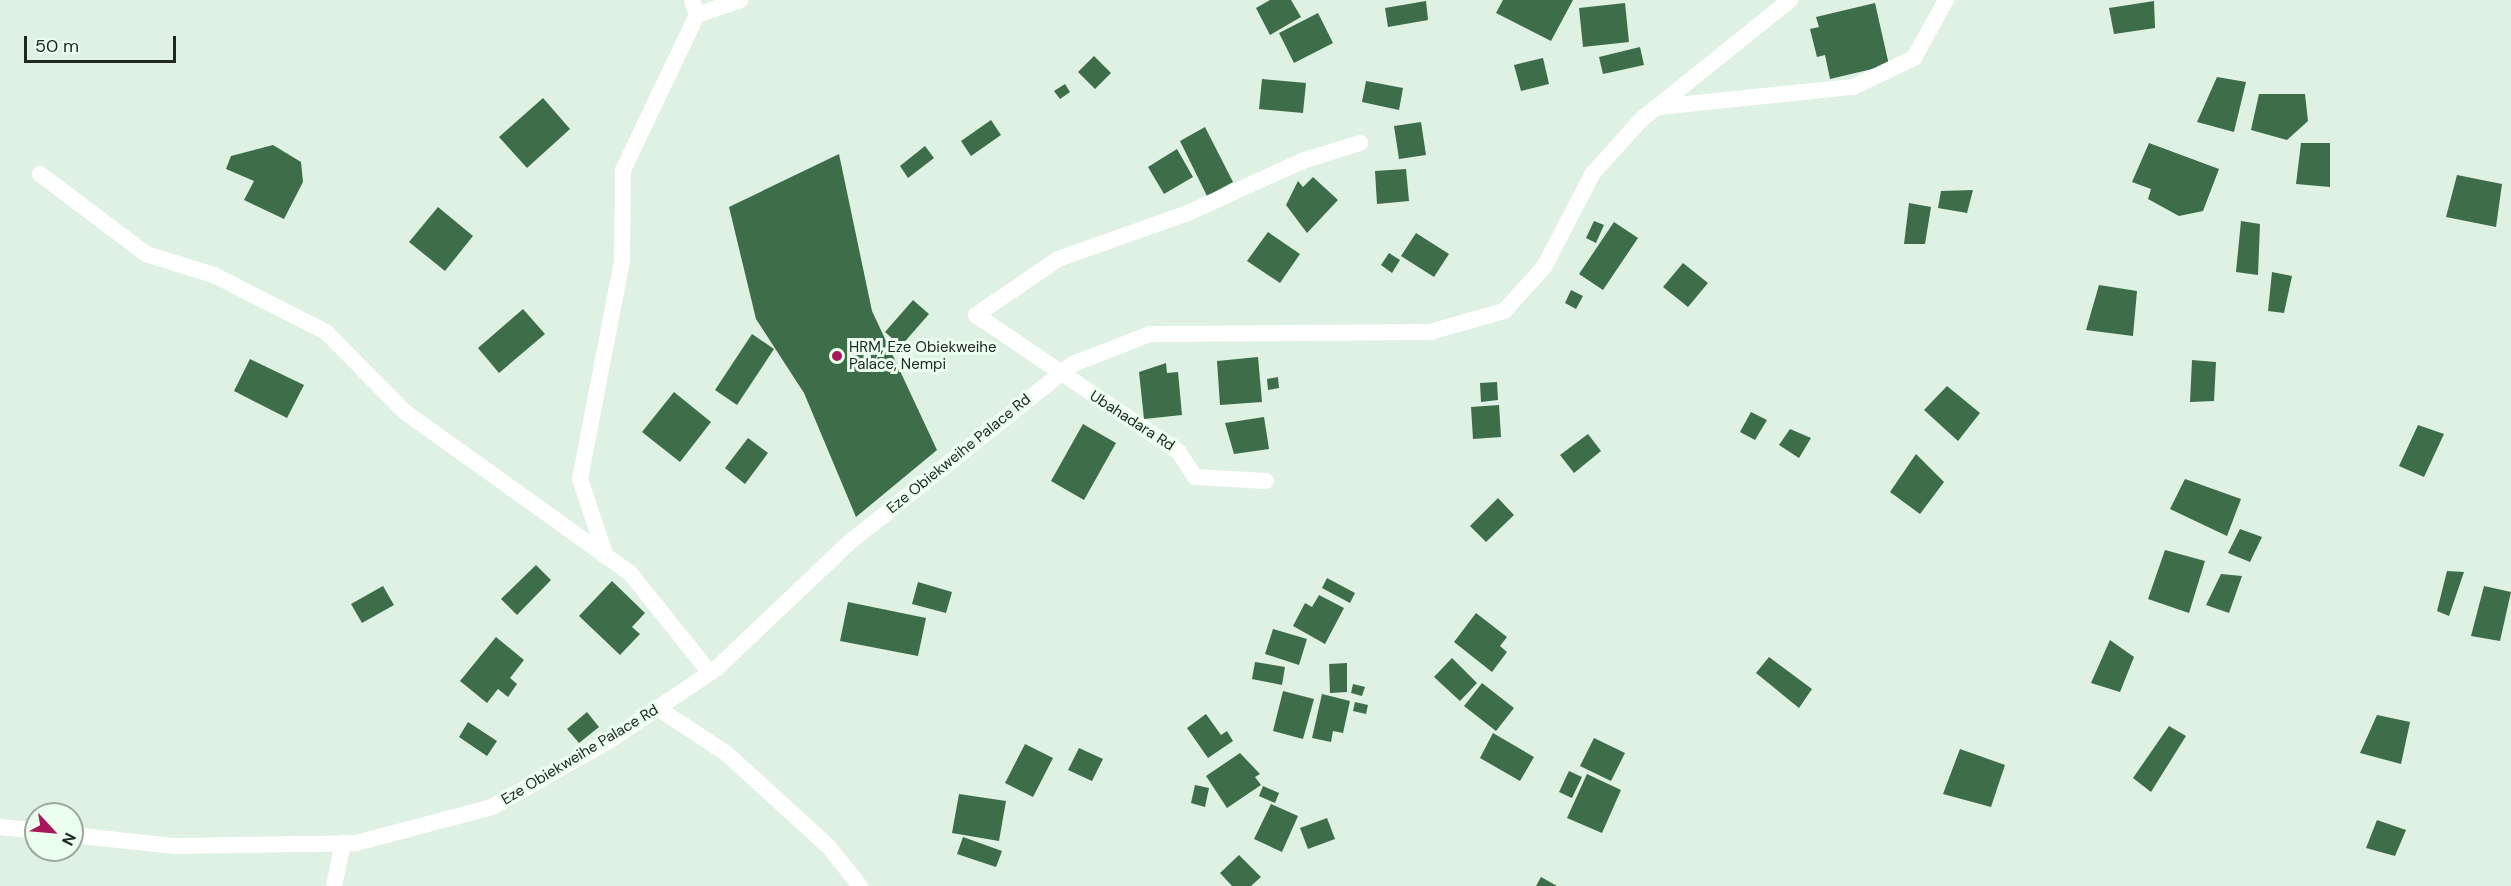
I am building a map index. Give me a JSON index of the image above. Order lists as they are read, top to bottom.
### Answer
{
  "streets": {
    "street": ["Ubahadara Rd", "Eze Obiekweihe Palace Rd"]
  },
  "crossings": [
    ["Ubahadara Rd", "Eze Obiekweihe Palace Rd"]
  ],
  "places": ["HRM, Eze Obiekweihe Palace, Nempi"],
  "scale_bar": "50 m",
  "north": "bottom right"
}
